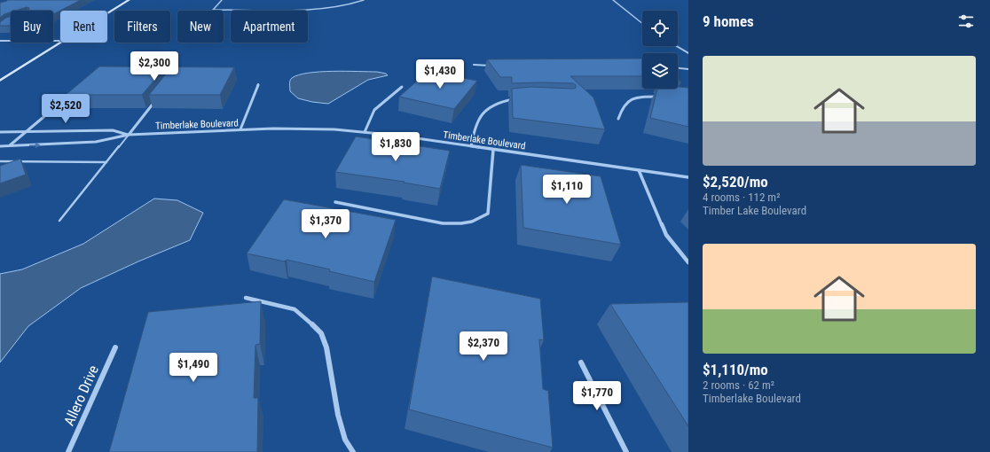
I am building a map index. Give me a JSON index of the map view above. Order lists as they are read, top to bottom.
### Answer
{
  "streets": {
    "street": ["Timberlake Boulevard", "Allero Drive"]
  },
  "page": {
    "heading": "9 homes",
    "chip": [
      "Buy",
      "Rent",
      "Filters",
      "New",
      "Apartment"
    ],
    "list": [
      {
        "name": "$2,520/mo",
        "note": "4 rooms · 112 m² · Timber Lake Boulevard"
      },
      {
        "name": "$1,110/mo",
        "note": "2 rooms · 62 m² · Timberlake Boulevard"
      }
    ],
    "price": [
      "$2,300",
      "$1,430",
      "$2,520",
      "$1,830",
      "$1,110",
      "$1,370",
      "$2,370",
      "$1,490",
      "$1,770"
    ]
  }
}
